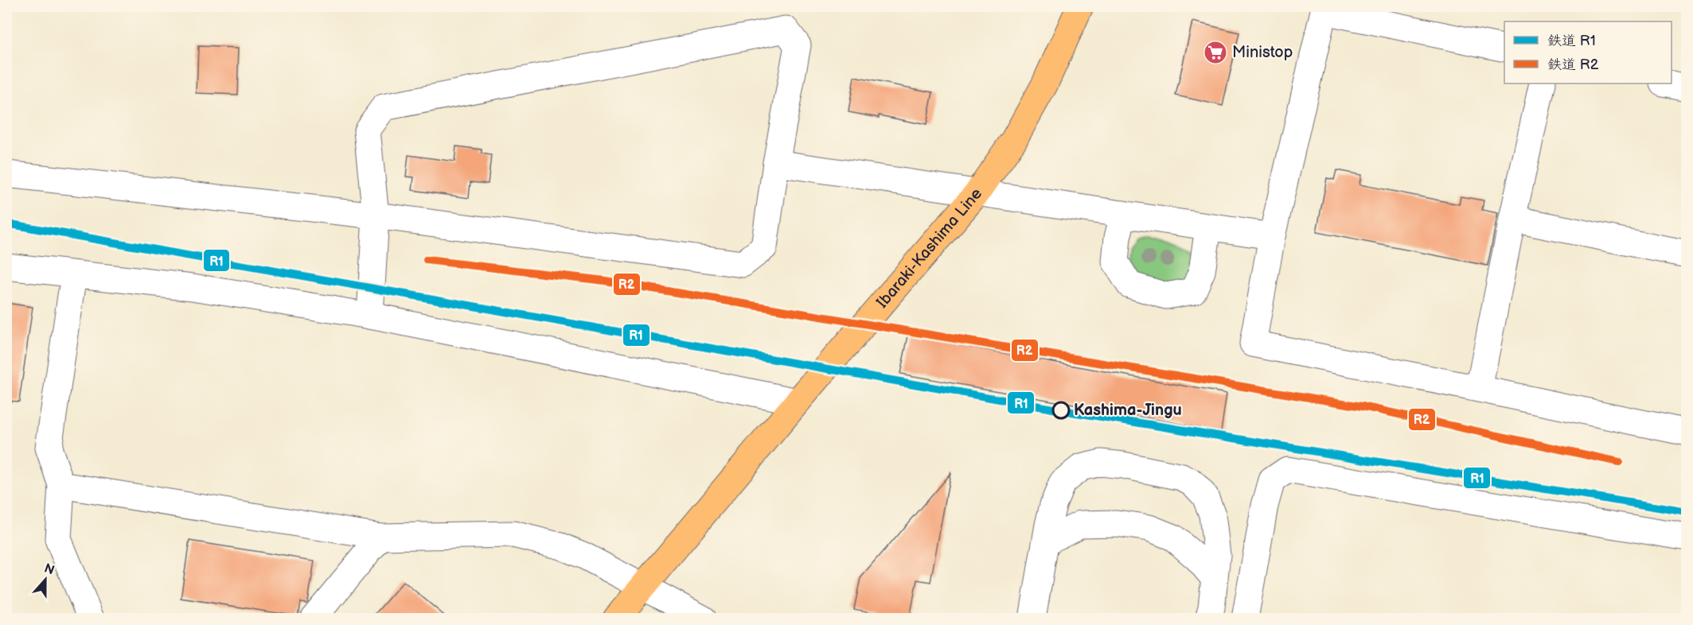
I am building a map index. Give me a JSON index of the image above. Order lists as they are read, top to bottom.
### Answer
{
  "streets": {
    "main road": ["Ibaraki-Kashima Line"]
  },
  "places": {
    "supermarket": ["Ministop"],
    "other": ["Kashima-Jingu"]
  },
  "lines": ["rail line R1", "rail line R2"],
  "legend": ["鉄道 R1", "鉄道 R2"],
  "north": "top"
}
